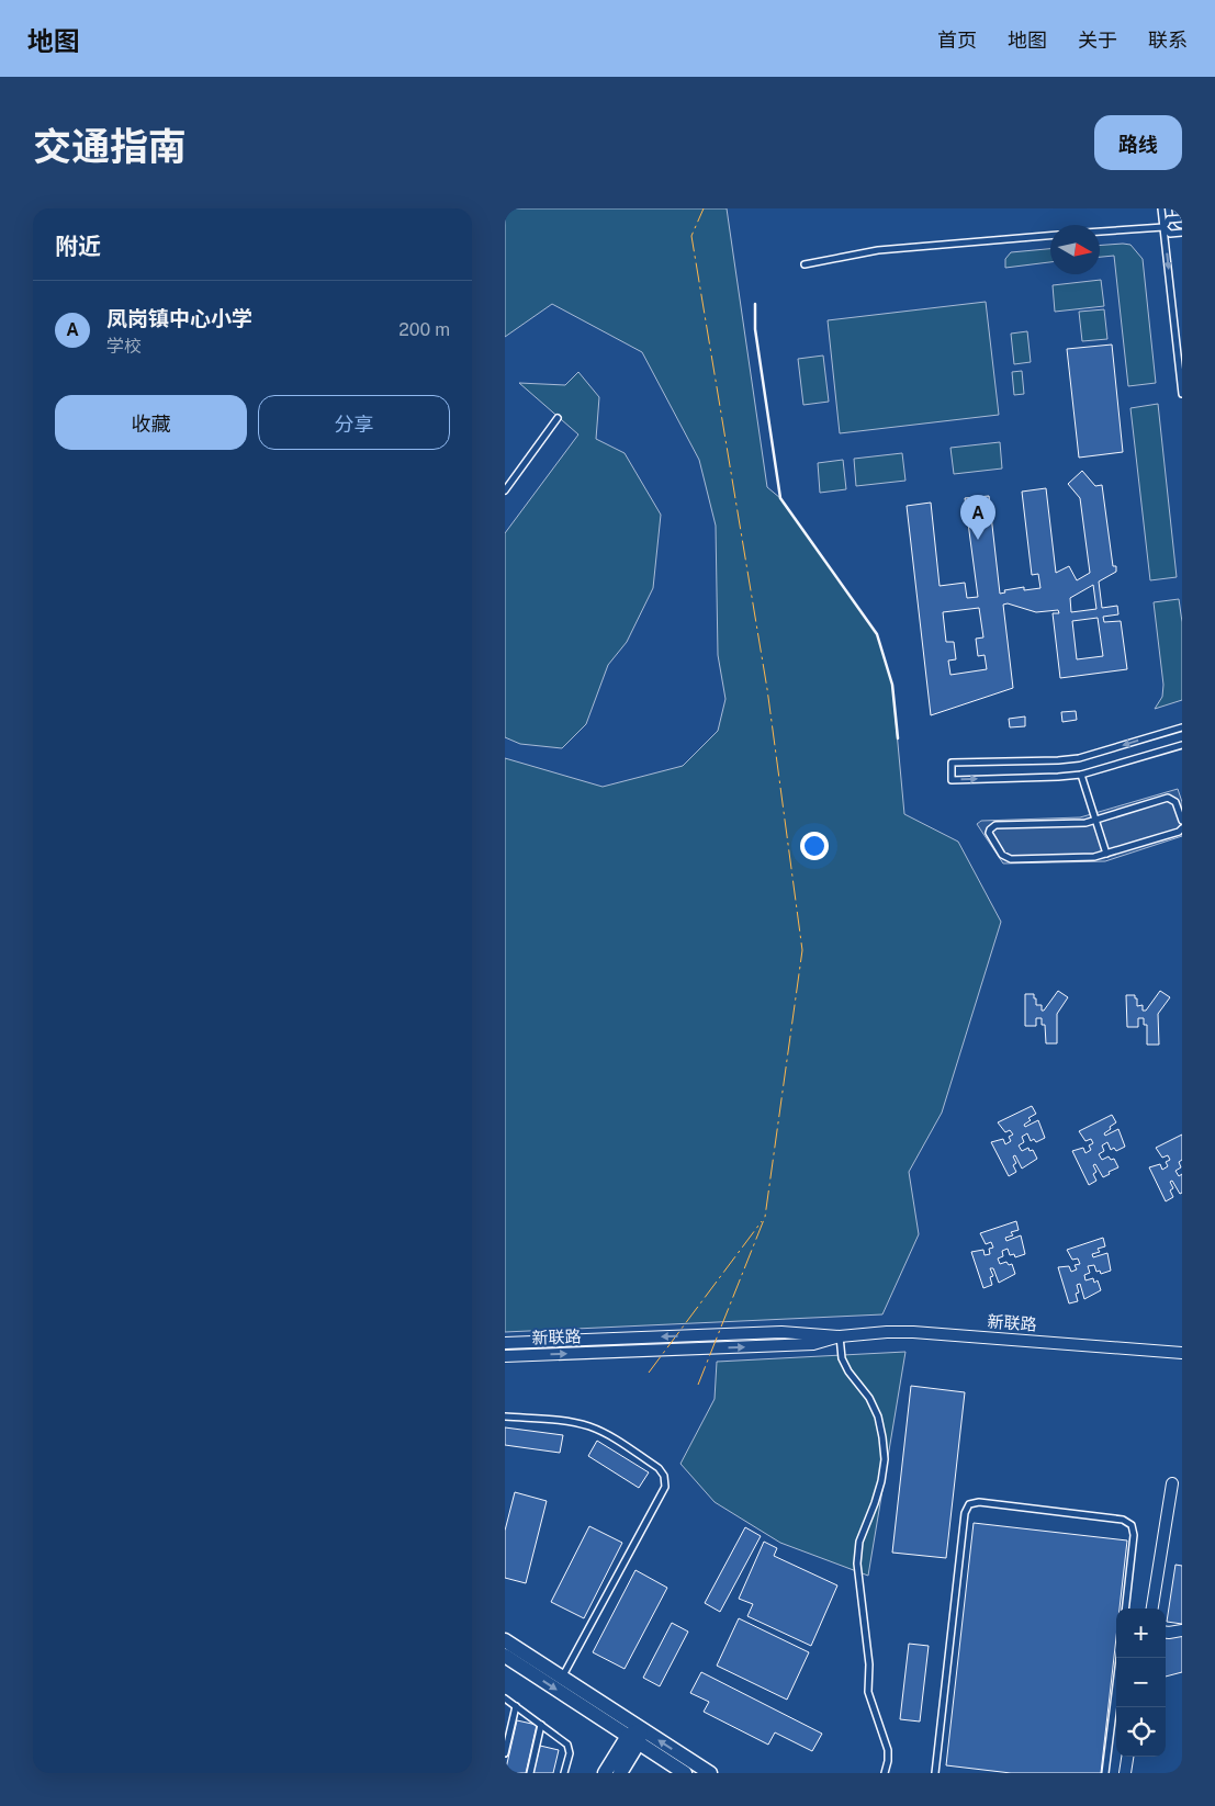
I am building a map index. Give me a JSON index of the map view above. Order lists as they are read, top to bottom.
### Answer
{
  "streets": {
    "street": ["新联路"]
  },
  "north": "right",
  "page": {
    "header": "地图",
    "nav": [
      "首页",
      "地图",
      "关于",
      "联系"
    ],
    "title": "交通指南",
    "buttons": [
      "路线",
      ["收藏", "分享"]
    ],
    "heading": "附近",
    "list": [
      {
        "mark": "A",
        "name": "凤岗镇中心小学",
        "note": "学校",
        "value": "200 m"
      }
    ],
    "pins": "A",
    "map_buttons": ["+", "−"]
  }
}
